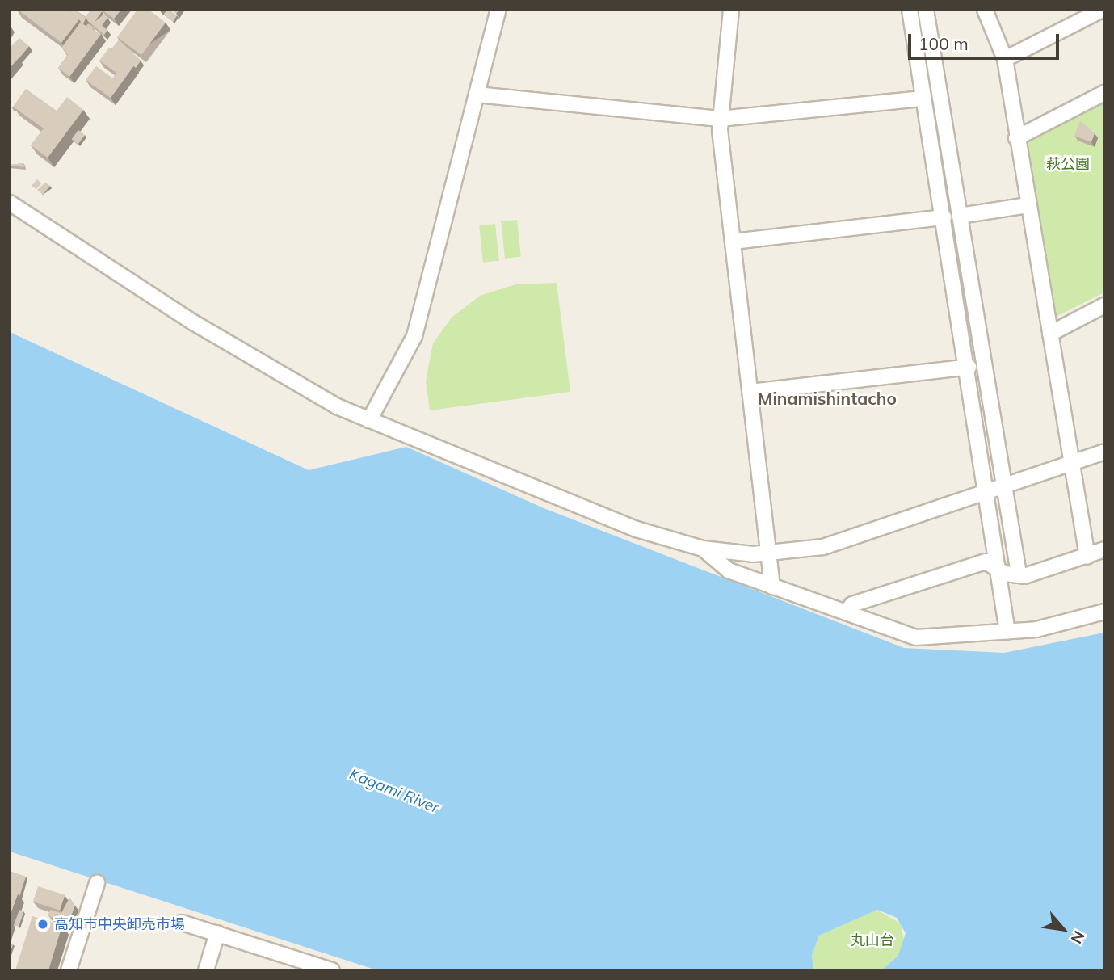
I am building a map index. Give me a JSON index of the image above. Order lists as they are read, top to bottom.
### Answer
{
  "districts": ["Minamishintacho"],
  "water": ["Kagami River"],
  "parks": ["萩公園", "丸山台"],
  "places": ["高知市中央卸売市場"],
  "scale_bar": "100 m",
  "north": "bottom right"
}
